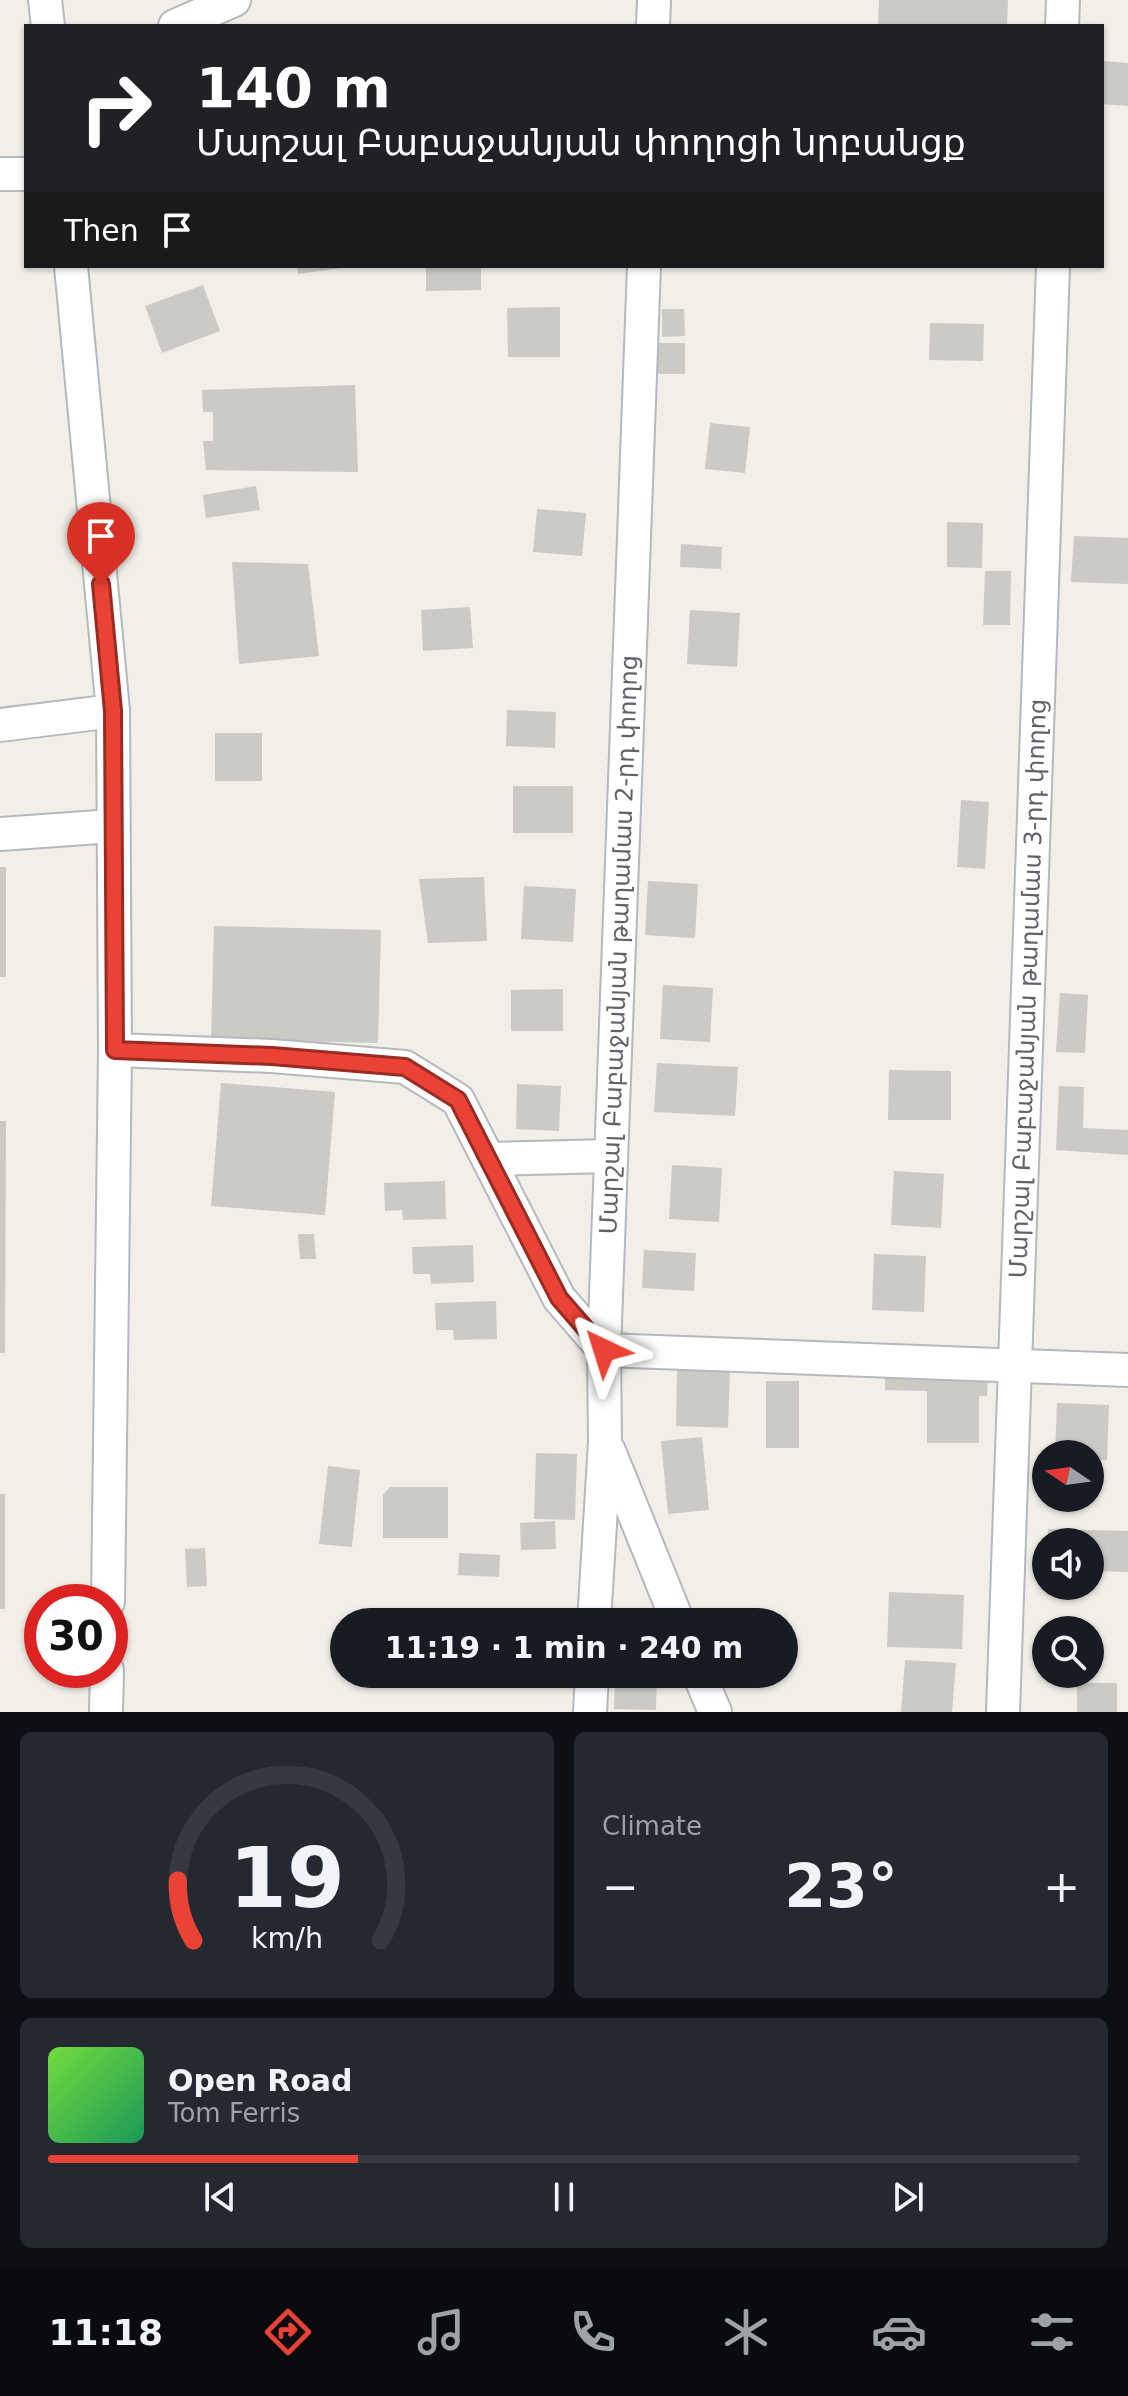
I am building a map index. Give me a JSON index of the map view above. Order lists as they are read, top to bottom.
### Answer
{
  "streets": {
    "street": ["Մարշալ Բաբաջանյան թաղամաս 2-րդ փողոց", "Մարշալ Բաբաջանյան թաղամաս 3-րդ փողոց"]
  },
  "north": "left",
  "page": {
    "turn": ["140 m", "Մարշալ Բաբաջանյան փողոցի նրբանցք"],
    "then": "Then",
    "limit": "30",
    "trip": "11:19 · 1 min · 240 m",
    "tile": "Climate",
    "heat": ["−", "23°", "+"],
    "song": ["Open Road", "Tom Ferris"],
    "tabs": "11:18",
    "gauge": ["19", "km/h"]
  }
}
